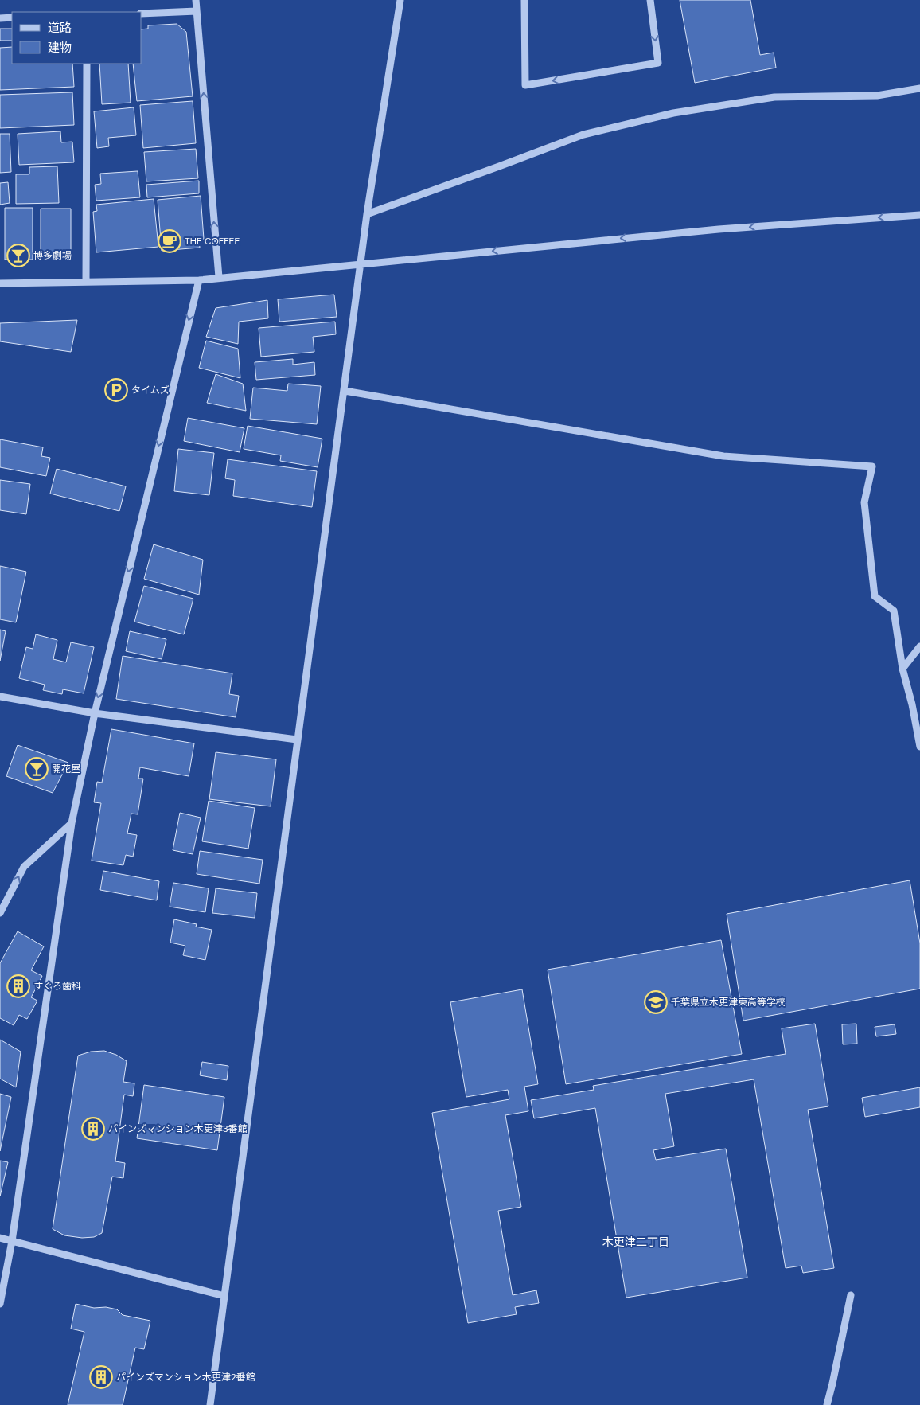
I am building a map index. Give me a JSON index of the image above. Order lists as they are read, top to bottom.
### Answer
{
  "districts": ["木更津二丁目"],
  "places": {
    "cafe": ["THE COFFEE"],
    "bar": ["博多劇場", "開花屋"],
    "parking": ["タイムズ"],
    "building": ["すぐろ歯科", "パインズマンション木更津3番館", "パインズマンション木更津2番館"],
    "school or university": ["千葉県立木更津東高等学校"]
  },
  "legend": ["道路", "建物"]
}
